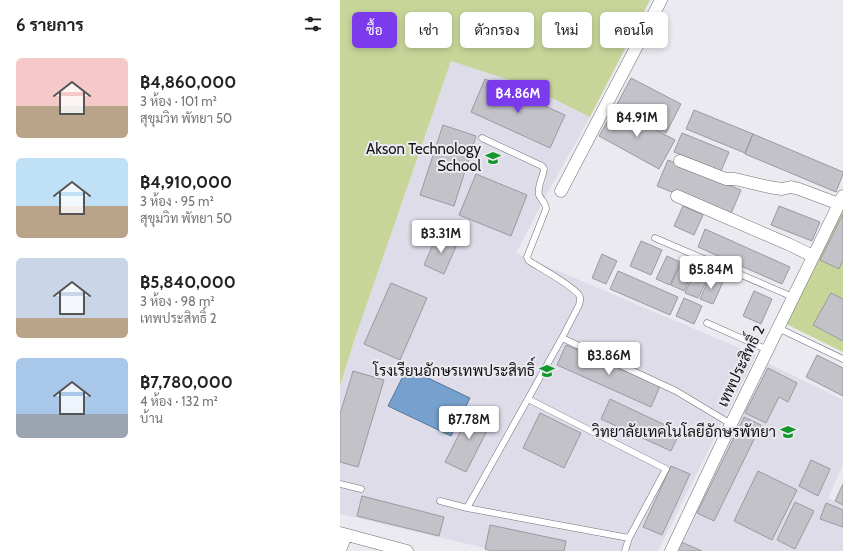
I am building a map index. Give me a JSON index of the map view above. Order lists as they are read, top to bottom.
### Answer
{
  "streets": {
    "street": ["เทพประสิทธิ์ 2"]
  },
  "places": {
    "school or university": ["Akson Technology School", "โรงเรียนอักษรเทพประสิทธิ์", "วิทยาลัยเทคโนโลยีอักษรพัทยา"]
  },
  "page": {
    "heading": "6 รายการ",
    "chip": [
      "ซื้อ",
      "เช่า",
      "ตัวกรอง",
      "ใหม่",
      "คอนโด"
    ],
    "list": [
      {
        "name": "฿4,860,000",
        "note": "3 ห้อง · 101 m² · สุขุมวิท พัทยา 50"
      },
      {
        "name": "฿4,910,000",
        "note": "3 ห้อง · 95 m² · สุขุมวิท พัทยา 50"
      },
      {
        "name": "฿5,840,000",
        "note": "3 ห้อง · 98 m² · เทพประสิทธิ์ 2"
      },
      {
        "name": "฿7,780,000",
        "note": "4 ห้อง · 132 m² · บ้าน"
      }
    ],
    "price": [
      "฿4.86M",
      "฿4.91M",
      "฿3.31M",
      "฿5.84M",
      "฿3.86M",
      "฿7.78M"
    ]
  }
}
